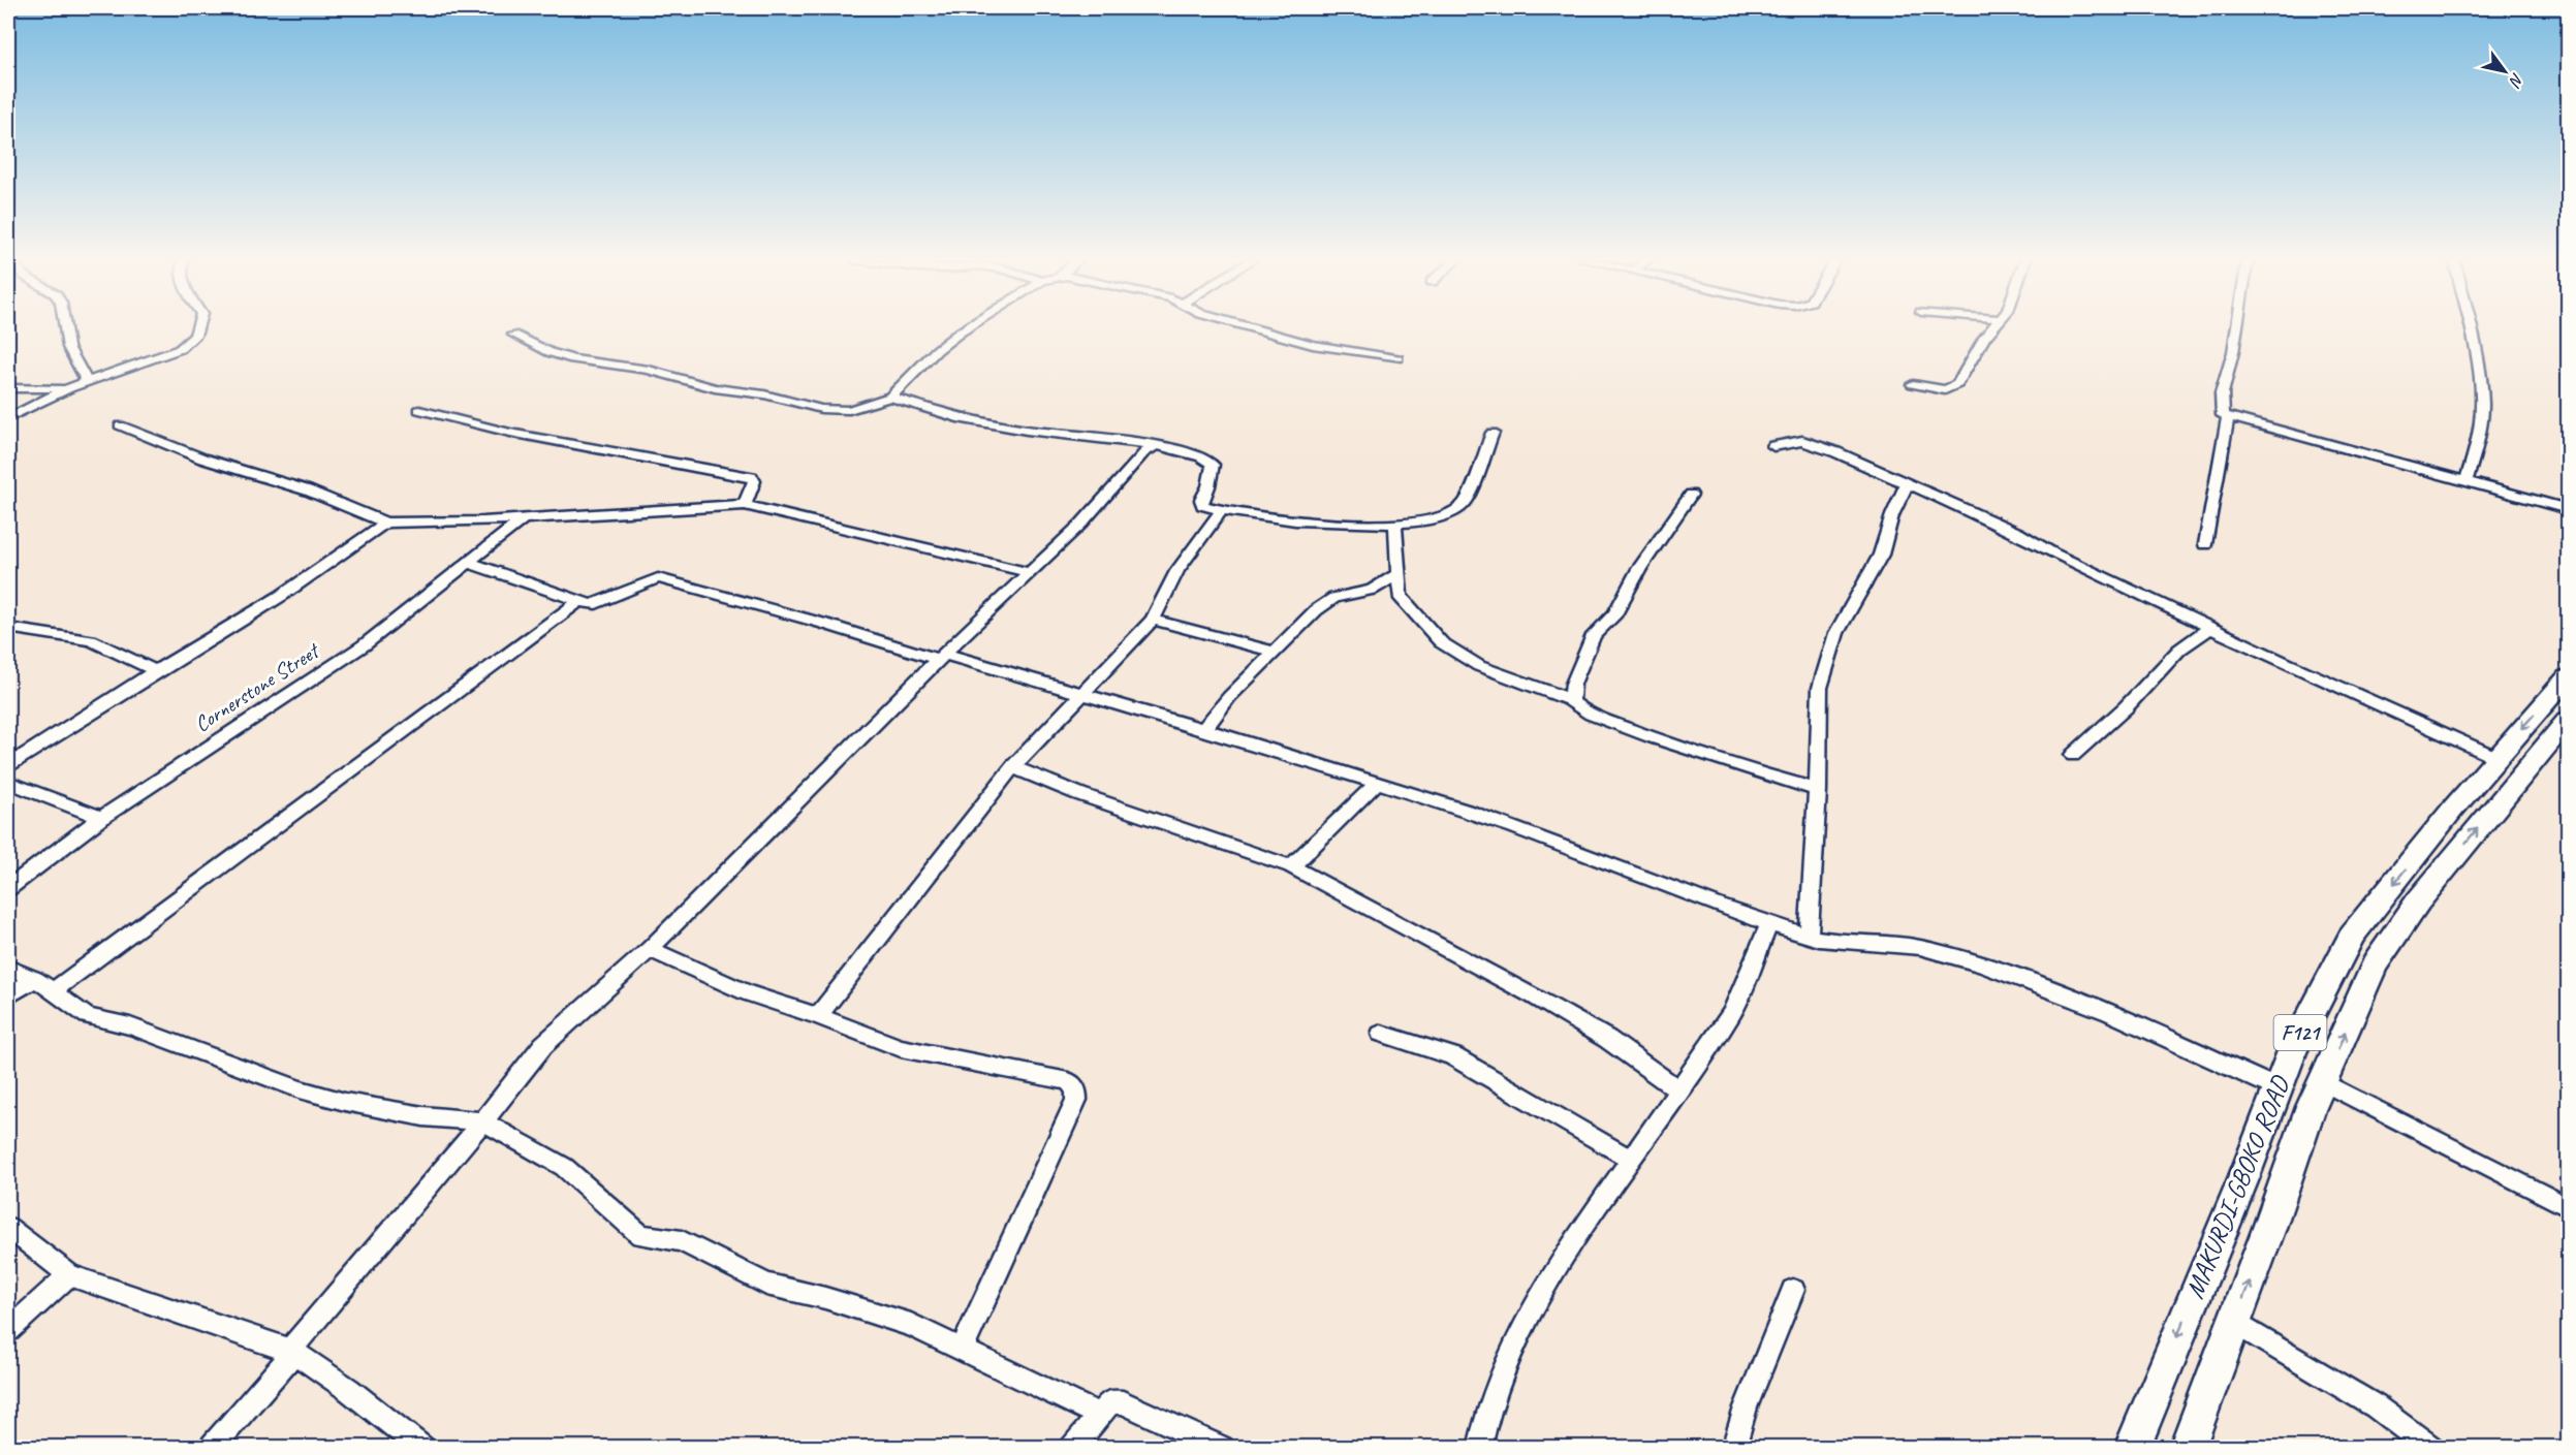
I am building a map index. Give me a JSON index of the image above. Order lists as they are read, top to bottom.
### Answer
{
  "streets": {
    "main road": ["F121", "MAKURDI-GBOKO ROAD"],
    "street": ["Cornerstone Street"]
  },
  "north": "bottom right"
}
